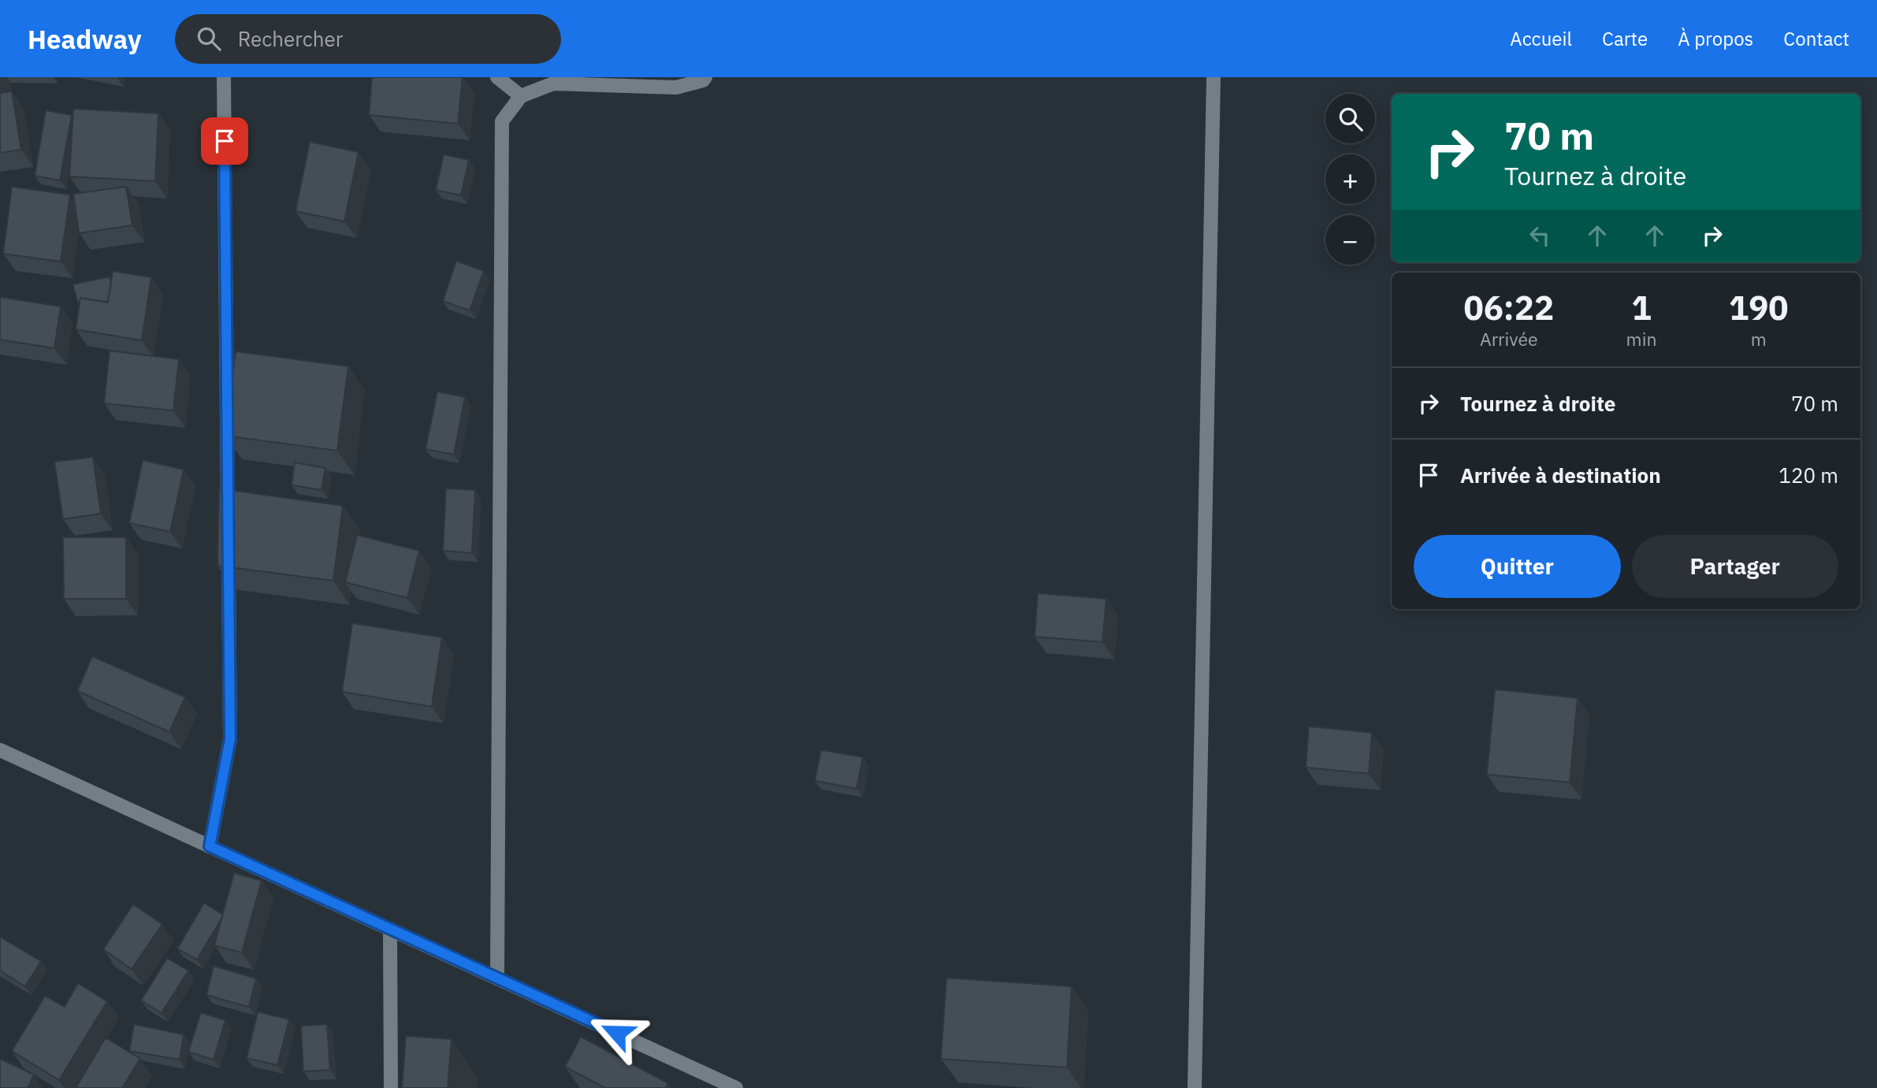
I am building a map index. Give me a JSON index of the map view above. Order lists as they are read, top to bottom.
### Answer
{
  "page": {
    "header": "Headway",
    "search": "Rechercher",
    "nav": [
      "Accueil",
      "Carte",
      "À propos",
      "Contact"
    ],
    "map_buttons": ["+", "−"],
    "turn": ["70 m", "Tournez à droite"],
    "eta": [
      "06:22",
      "Arrivée",
      "1",
      "min",
      "190",
      "m"
    ],
    "list": [
      {
        "name": "Tournez à droite",
        "value": "70 m"
      },
      {
        "name": "Arrivée à destination",
        "value": "120 m"
      }
    ],
    "buttons": ["Quitter", "Partager"]
  }
}
